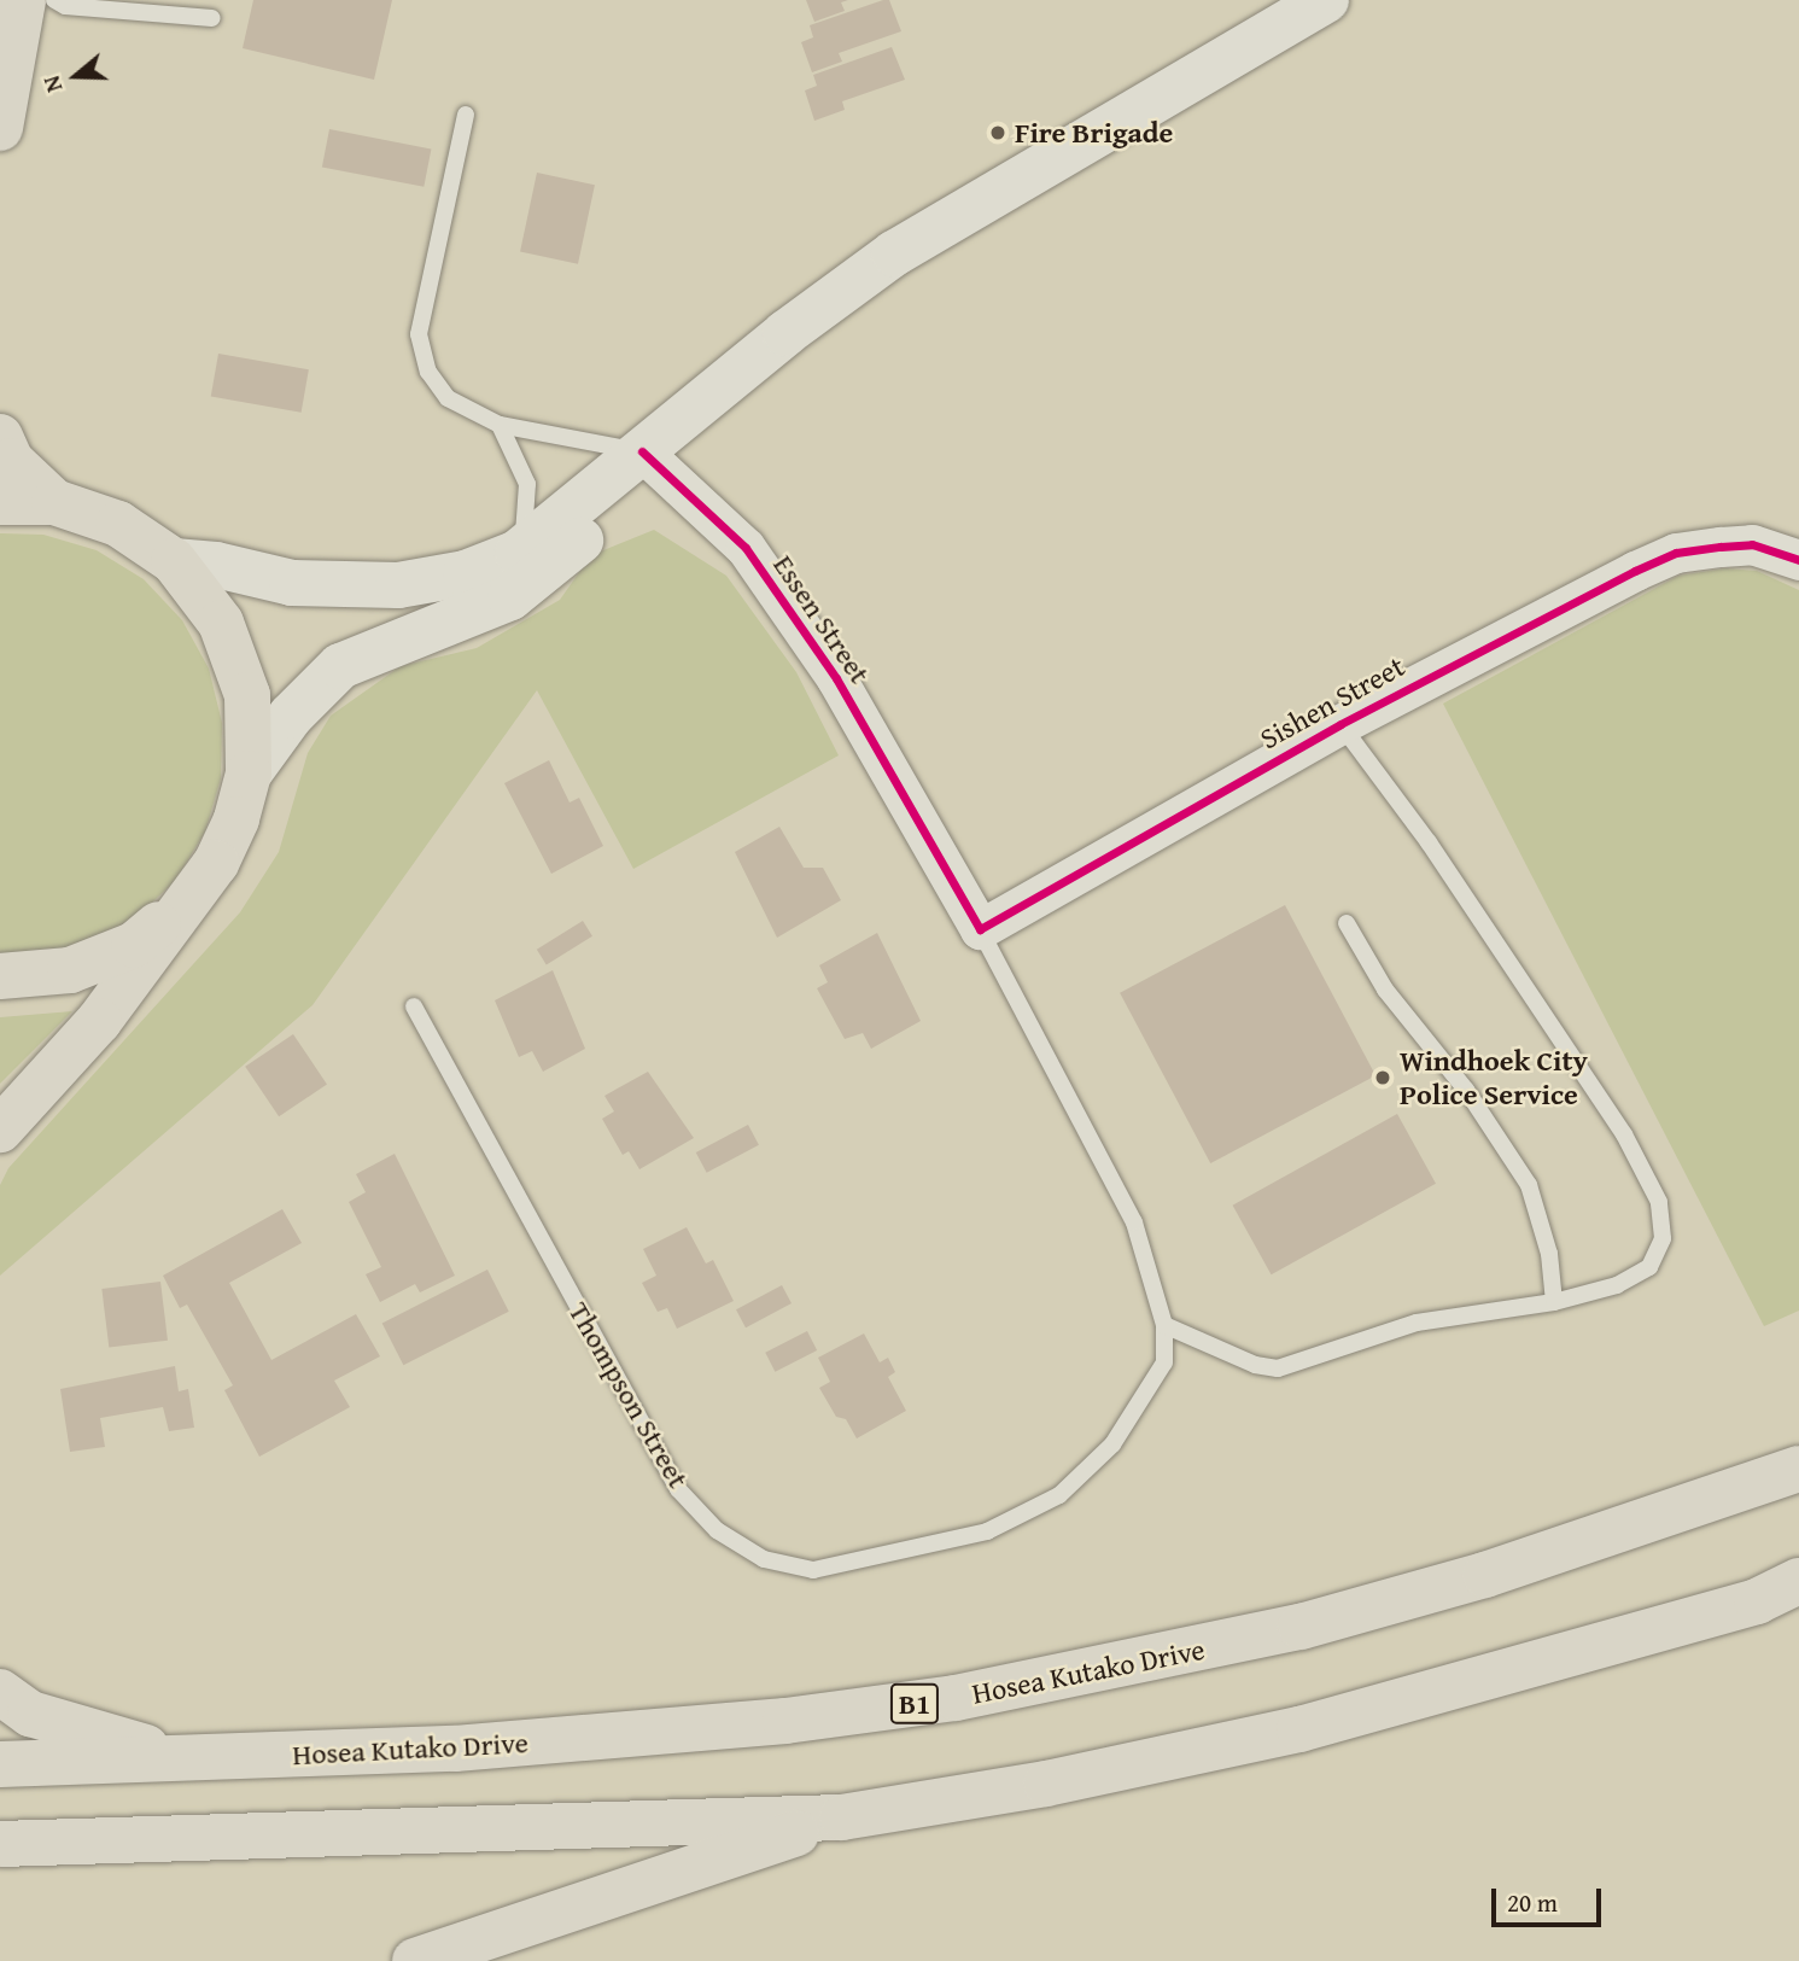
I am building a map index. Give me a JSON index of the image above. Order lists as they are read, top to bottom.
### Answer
{
  "streets": {
    "main road": ["Hosea Kutako Drive", "B1"],
    "street": ["Essen Street", "Sishen Street"],
    "lane": ["Thompson Street"]
  },
  "crossings": [
    ["Essen Street", "Sishen Street"],
    ["Essen Street", "Thompson Street"]
  ],
  "places": ["Fire Brigade", "Windhoek City Police Service"],
  "scale_bar": "20 m",
  "north": "left"
}
